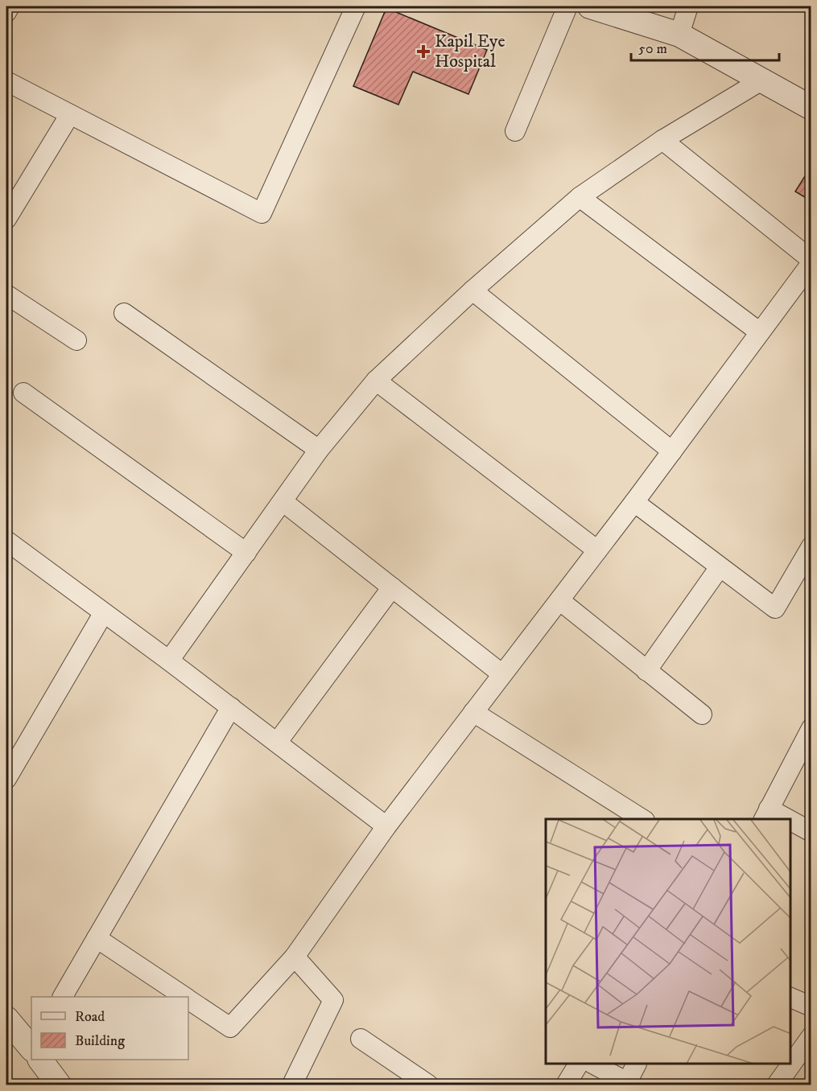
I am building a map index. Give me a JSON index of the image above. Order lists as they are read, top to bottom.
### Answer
{
  "places": {
    "health": ["Kapil Eye Hospital"]
  },
  "legend": ["Road", "Building"],
  "scale_bar": "50 m"
}
